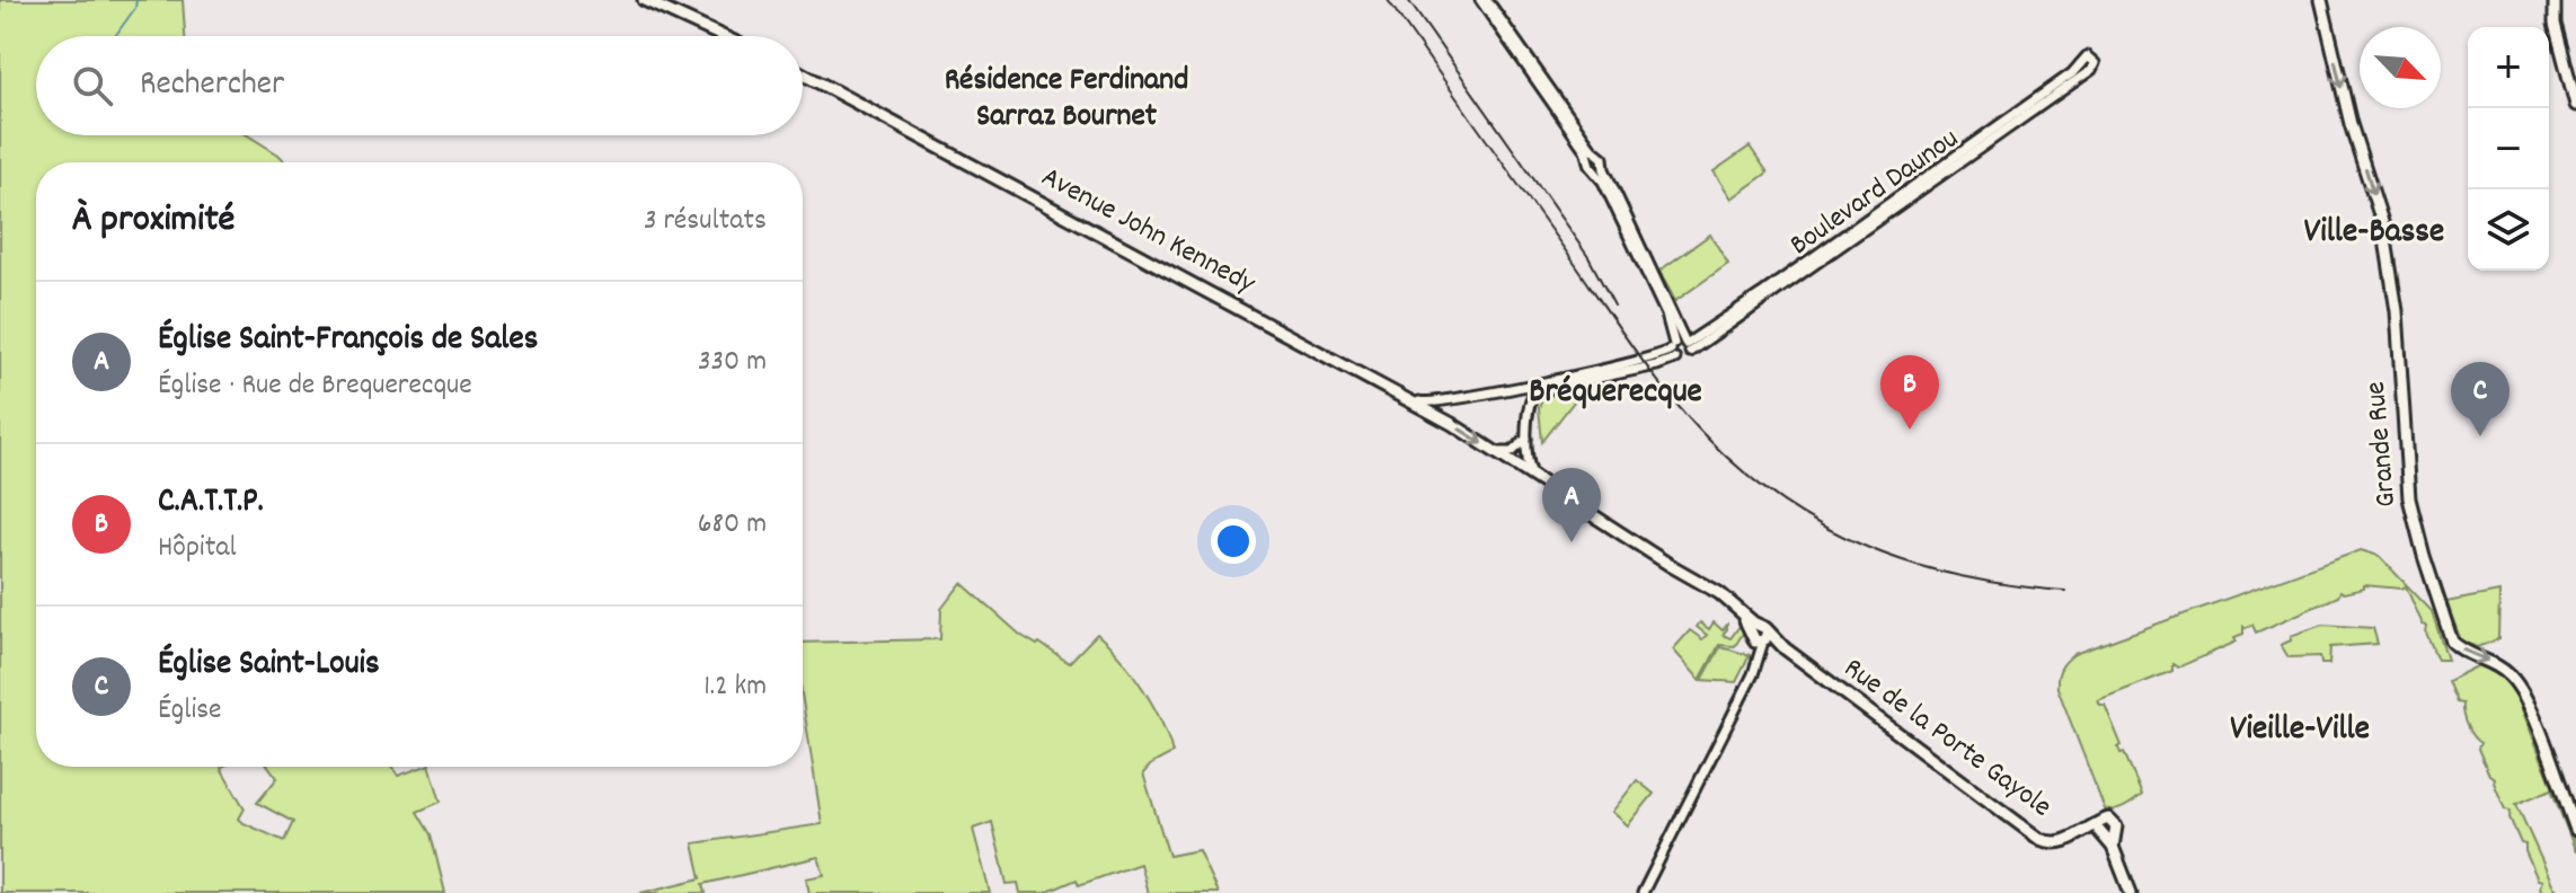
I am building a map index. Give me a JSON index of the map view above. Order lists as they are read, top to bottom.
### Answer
{
  "streets": {
    "main road": ["Avenue John Kennedy", "Grande Rue", "Rue de la Porte Gayole"],
    "street": ["Boulevard Daunou"]
  },
  "crossings": [
    ["Avenue John Kennedy", "Rue de la Porte Gayole"]
  ],
  "one_way": ["Grande Rue"],
  "districts": [
    "Résidence Ferdinand Sarraz Bournet",
    "Ville-Basse",
    "Bréquerecque",
    "Vieille-Ville"
  ],
  "north": "bottom right",
  "page": {
    "map_buttons": ["+", "−"],
    "search": "Rechercher",
    "heading": ["À proximité", "3 résultats"],
    "list": [
      {
        "mark": "A",
        "name": "Église Saint-François de Sales",
        "note": "Église · Rue de Brequerecque",
        "value": "330 m"
      },
      {
        "mark": "B",
        "name": "C.A.T.T.P.",
        "note": "Hôpital",
        "value": "680 m"
      },
      {
        "mark": "C",
        "name": "Église Saint-Louis",
        "note": "Église",
        "value": "1.2 km"
      }
    ],
    "pins": ["B", "C", "A"]
  }
}
